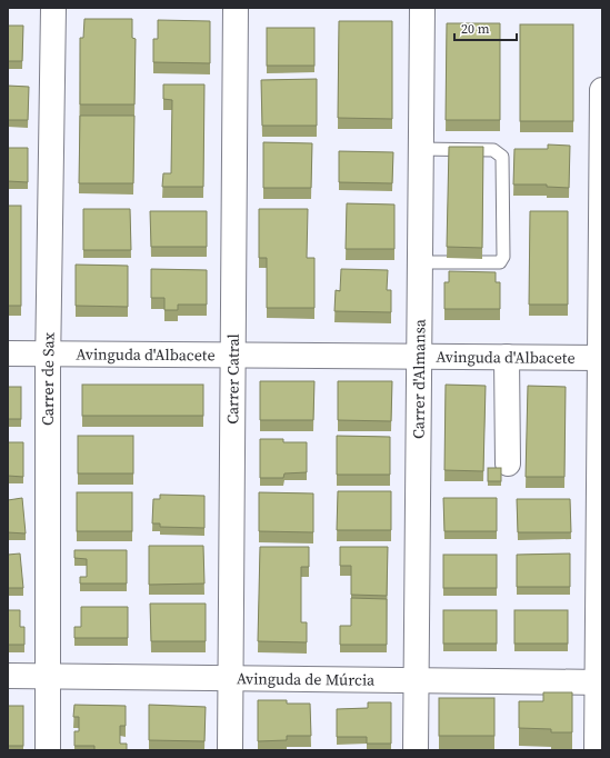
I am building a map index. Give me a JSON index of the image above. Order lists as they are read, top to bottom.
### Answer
{
  "streets": {
    "street": [
      "Avinguda d'Albacete",
      "Carrer de Sax",
      "Carrer Catral",
      "Carrer d'Almansa",
      "Avinguda de Múrcia"
    ]
  },
  "crossings": [
    ["Avinguda d'Albacete", "Carrer de Sax"],
    ["Avinguda d'Albacete", "Carrer Catral"],
    ["Avinguda d'Albacete", "Carrer d'Almansa"],
    ["Carrer de Sax", "Avinguda de Múrcia"],
    ["Carrer Catral", "Avinguda de Múrcia"],
    ["Carrer d'Almansa", "Avinguda de Múrcia"]
  ],
  "scale_bar": "20 m"
}
